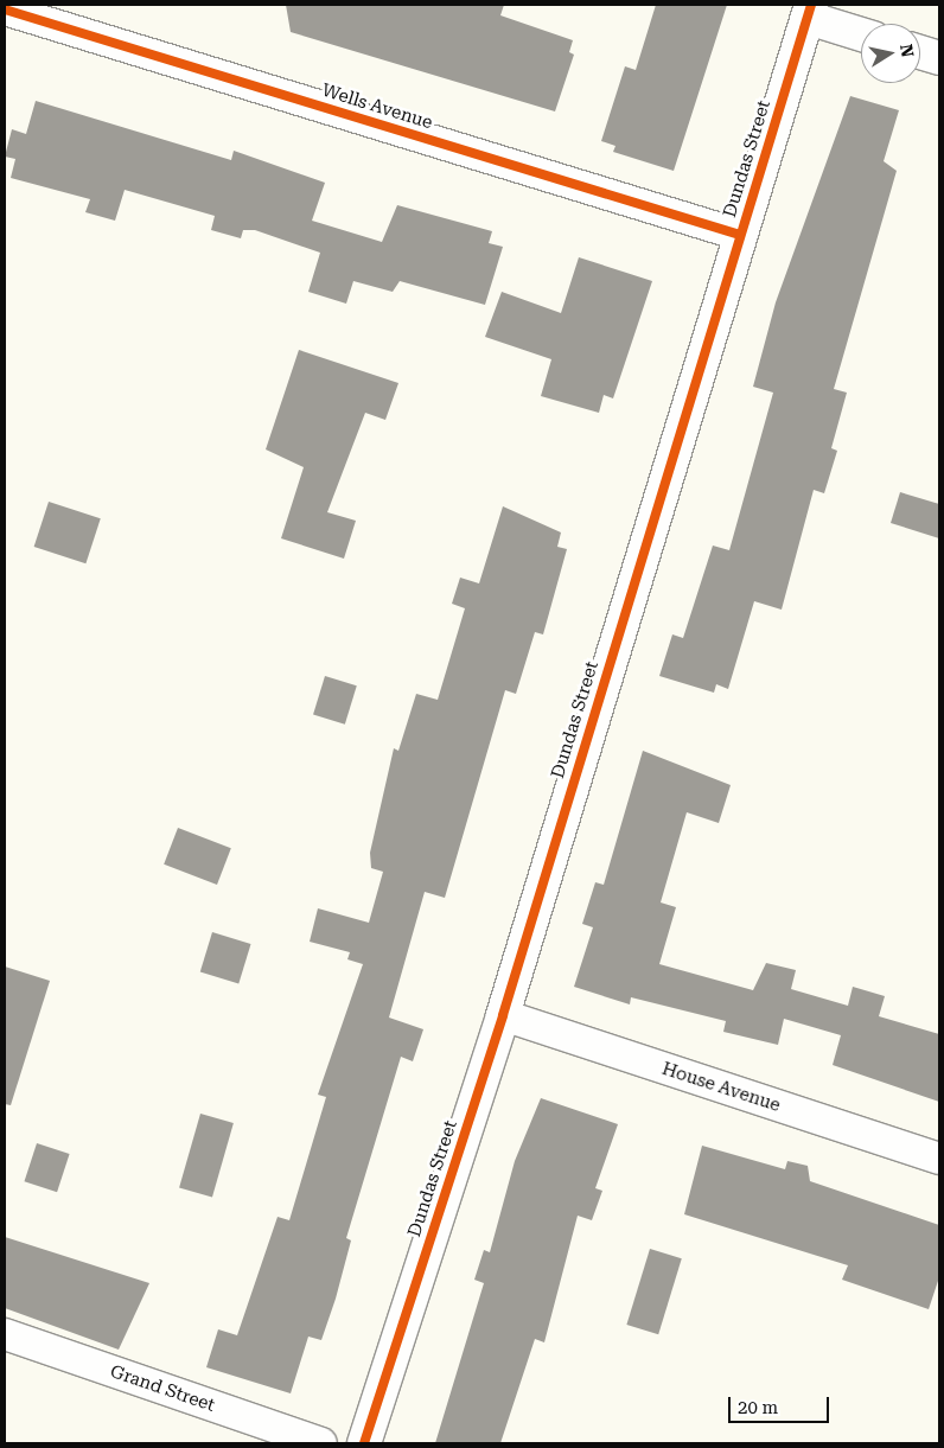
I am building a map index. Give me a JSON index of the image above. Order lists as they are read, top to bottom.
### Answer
{
  "streets": {
    "street": [
      "Wells Avenue",
      "Dundas Street",
      "House Avenue",
      "Grand Street"
    ]
  },
  "crossings": [
    ["Wells Avenue", "Dundas Street"],
    ["Dundas Street", "House Avenue"]
  ],
  "scale_bar": "20 m",
  "north": "right"
}
